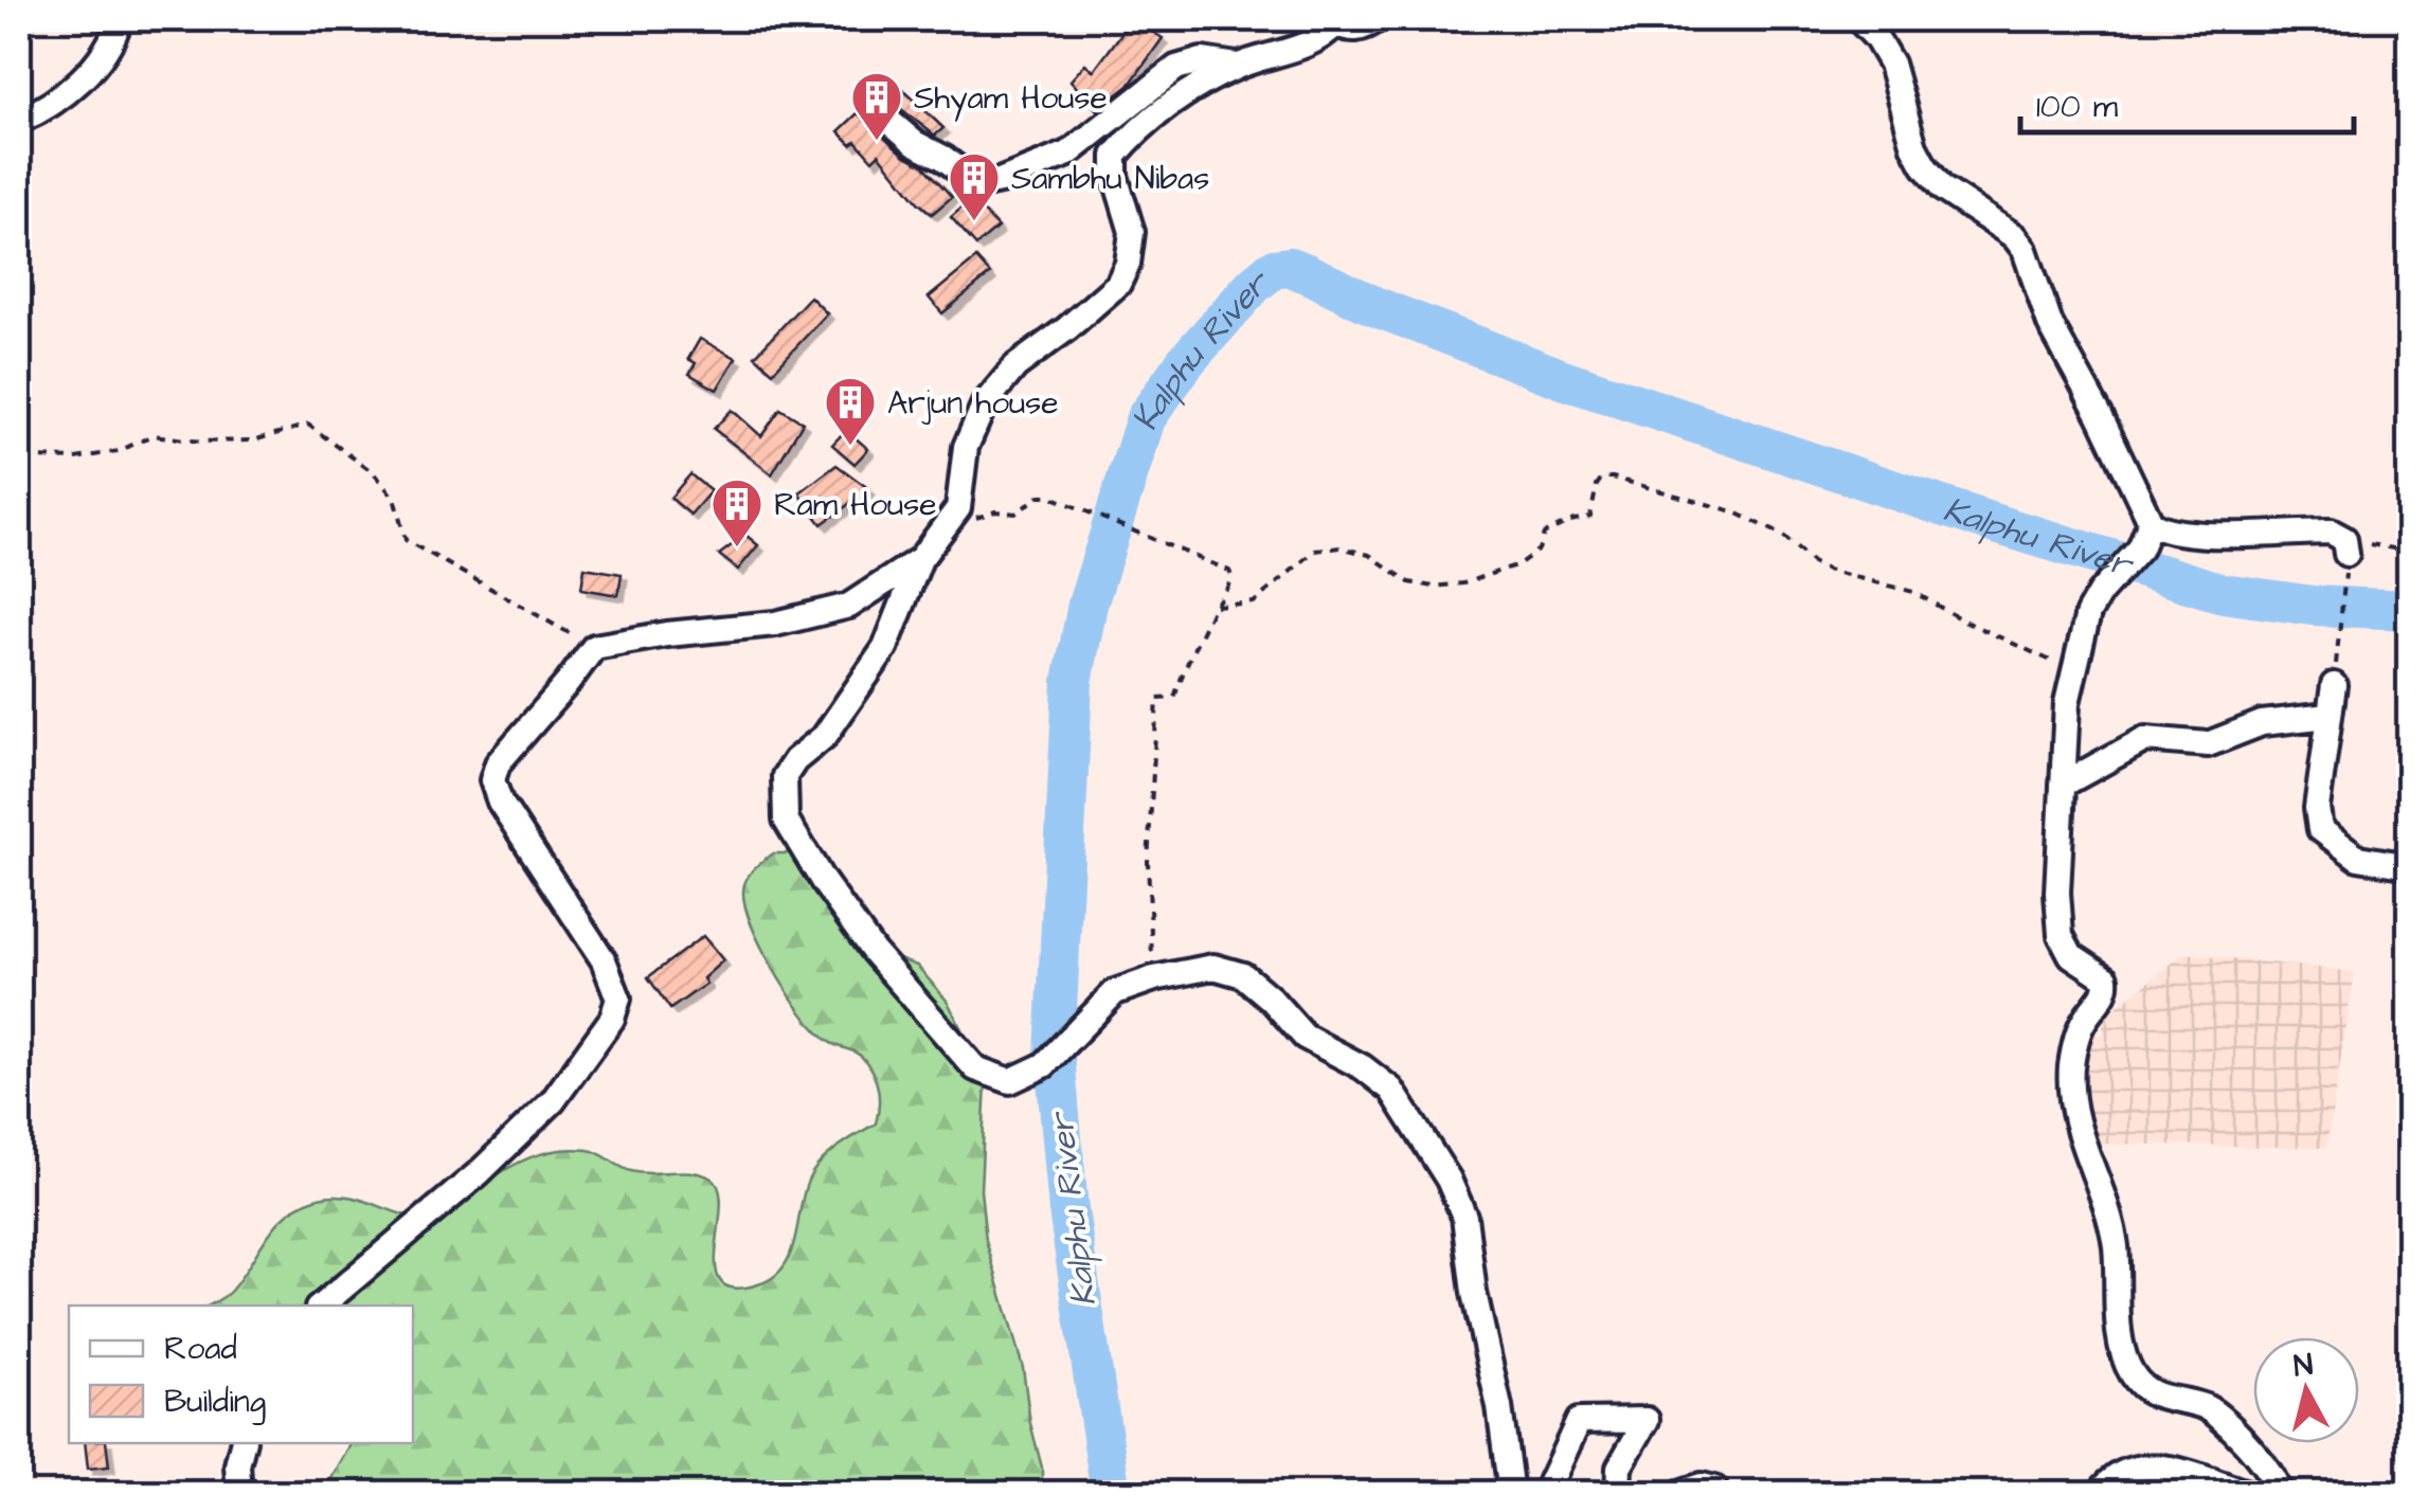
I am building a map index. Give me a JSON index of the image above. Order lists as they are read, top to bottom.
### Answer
{
  "water": ["Kalphu River"],
  "places": {
    "building": [
      "Shyam House",
      "Sambhu Nibas",
      "Arjun house",
      "Ram House"
    ]
  },
  "legend": ["Road", "Building"],
  "scale_bar": "100 m",
  "north": "top"
}
